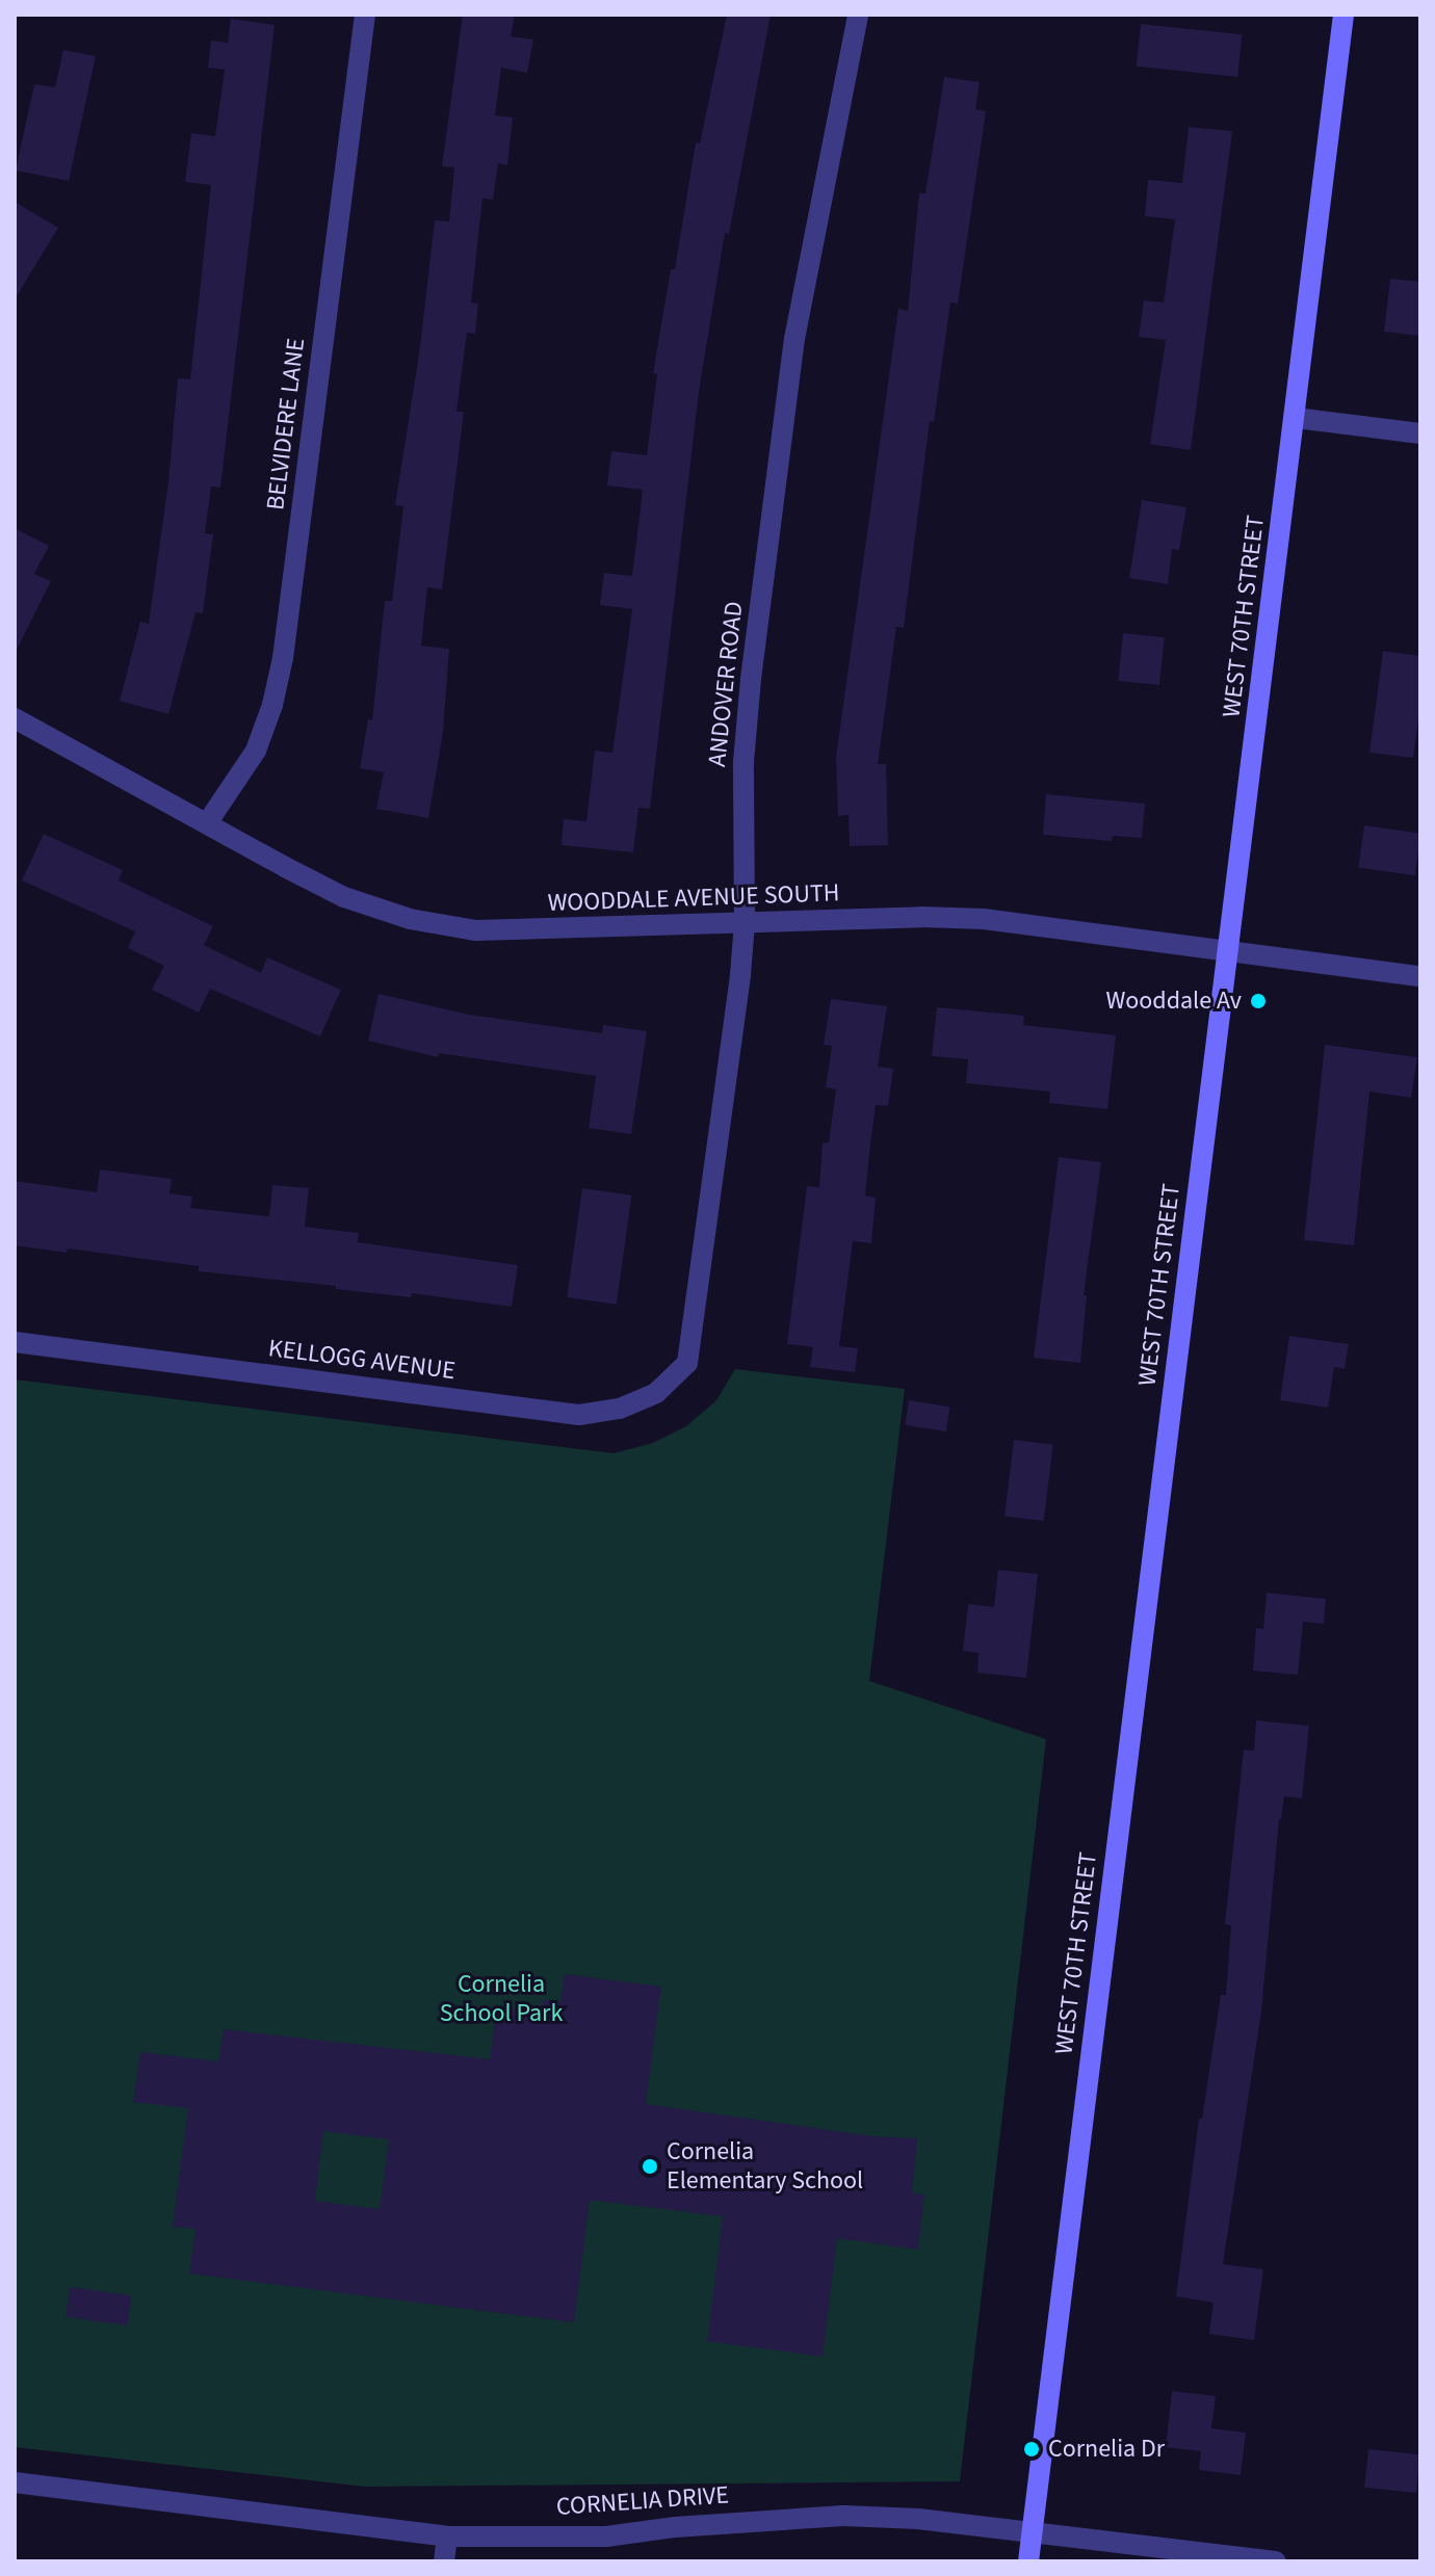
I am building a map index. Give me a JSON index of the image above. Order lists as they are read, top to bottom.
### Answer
{
  "streets": {
    "street": [
      "BELVIDERE LANE",
      "WEST 70TH STREET",
      "ANDOVER ROAD",
      "WOODDALE AVENUE SOUTH",
      "KELLOGG AVENUE",
      "CORNELIA DRIVE"
    ]
  },
  "crossings": [
    ["BELVIDERE LANE", "WOODDALE AVENUE SOUTH"],
    ["WEST 70TH STREET", "WOODDALE AVENUE SOUTH"],
    ["WEST 70TH STREET", "CORNELIA DRIVE"],
    ["ANDOVER ROAD", "WOODDALE AVENUE SOUTH"],
    ["ANDOVER ROAD", "KELLOGG AVENUE"]
  ],
  "parks": ["Cornelia School Park"],
  "places": ["Wooddale Av", "Cornelia Elementary School", "Cornelia Dr"]
}
